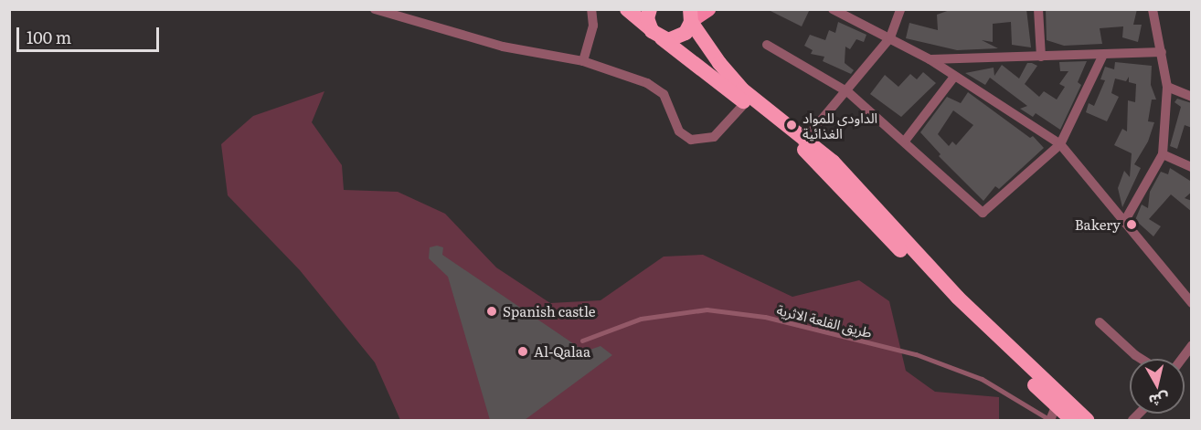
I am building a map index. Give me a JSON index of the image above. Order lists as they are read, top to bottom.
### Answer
{
  "streets": {
    "lane": ["طريق القلعة الاثرية"]
  },
  "places": [
    "الداودي للمواد الغذائية",
    "Bakery",
    "Spanish castle",
    "Al-Qalaa"
  ],
  "scale_bar": "100 m",
  "north": "bottom"
}
